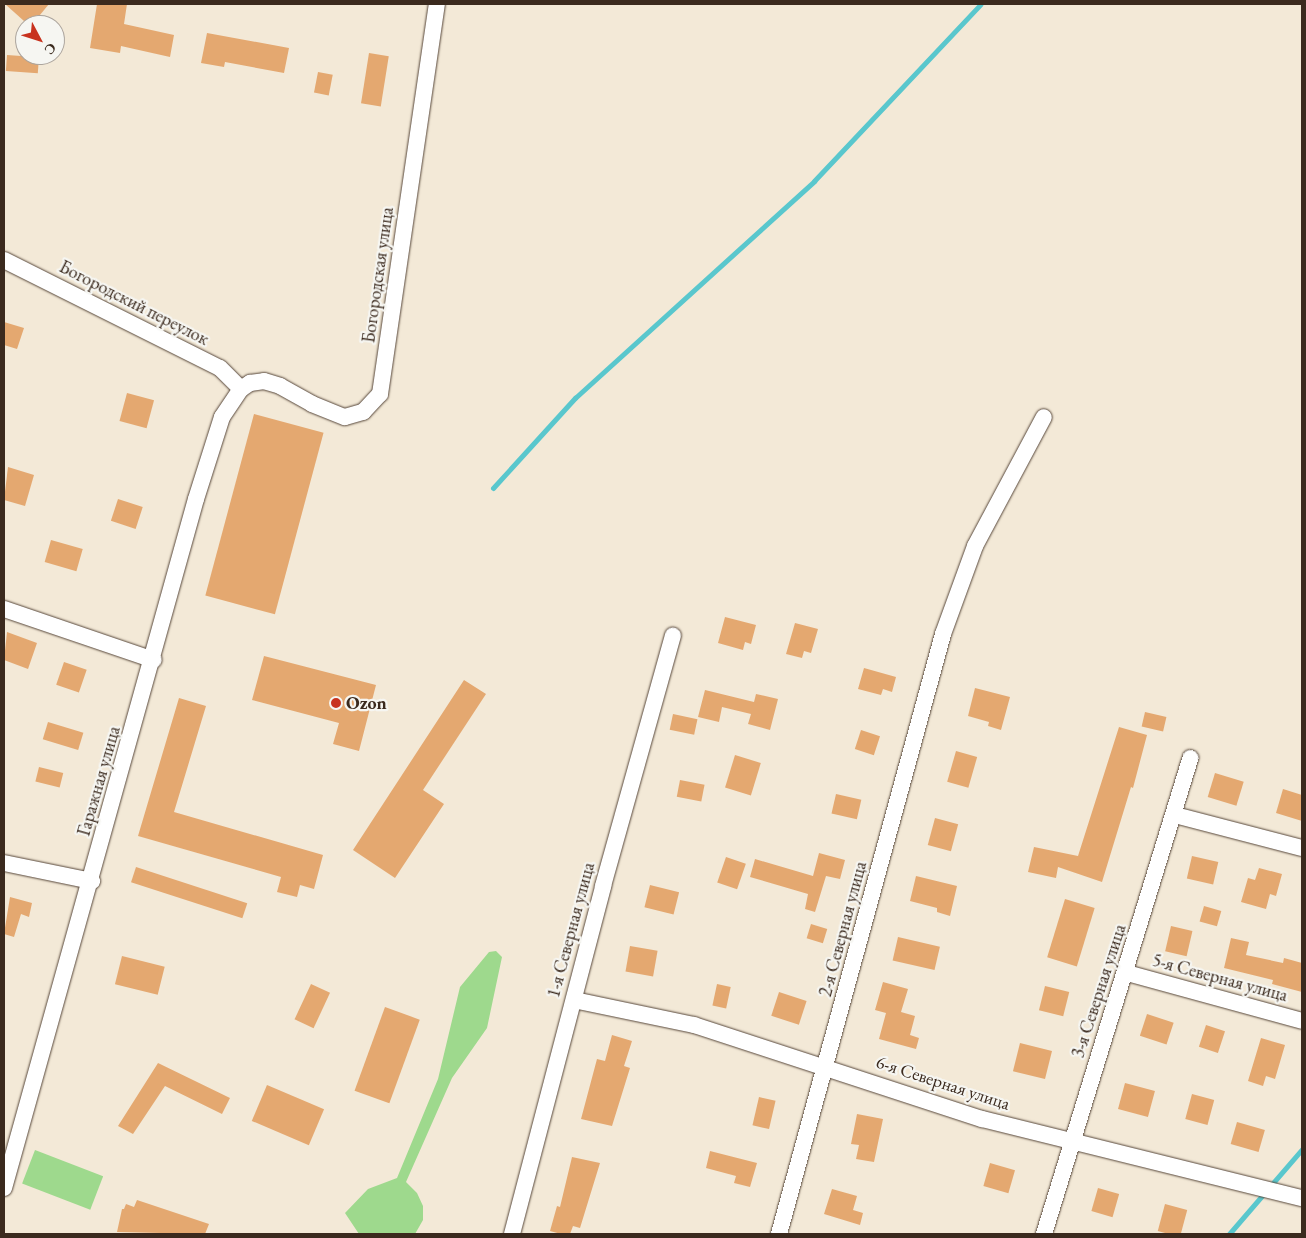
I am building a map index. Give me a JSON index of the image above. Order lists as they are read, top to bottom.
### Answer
{
  "streets": {
    "street": [
      "Богородская улица",
      "Богородский переулок",
      "Гаражная улица",
      "2-я Северная улица",
      "1-я Северная улица",
      "5-я Северная улица",
      "3-я Северная улица",
      "6-я Северная улица"
    ]
  },
  "crossings": [
    ["Богородская улица", "Богородский переулок"],
    ["Богородская улица", "Гаражная улица"],
    ["Богородский переулок", "Гаражная улица"],
    ["2-я Северная улица", "6-я Северная улица"],
    ["1-я Северная улица", "6-я Северная улица"],
    ["5-я Северная улица", "3-я Северная улица"],
    ["3-я Северная улица", "6-я Северная улица"]
  ],
  "places": ["Ozon"],
  "north": "bottom right"
}
